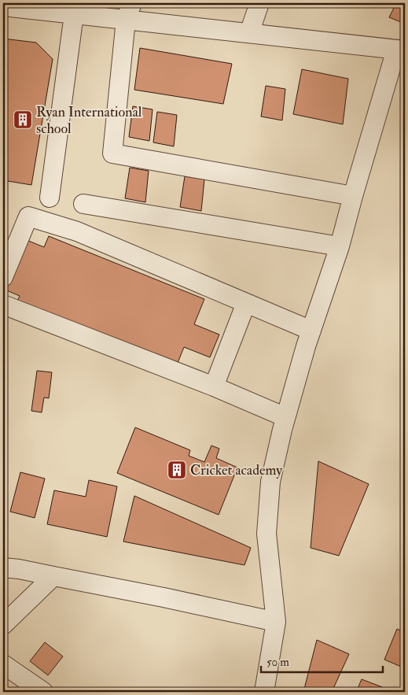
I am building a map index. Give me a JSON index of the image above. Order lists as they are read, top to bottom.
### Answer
{
  "places": {
    "building": ["Ryan International school", "Cricket academy"]
  },
  "scale_bar": "50 m"
}
